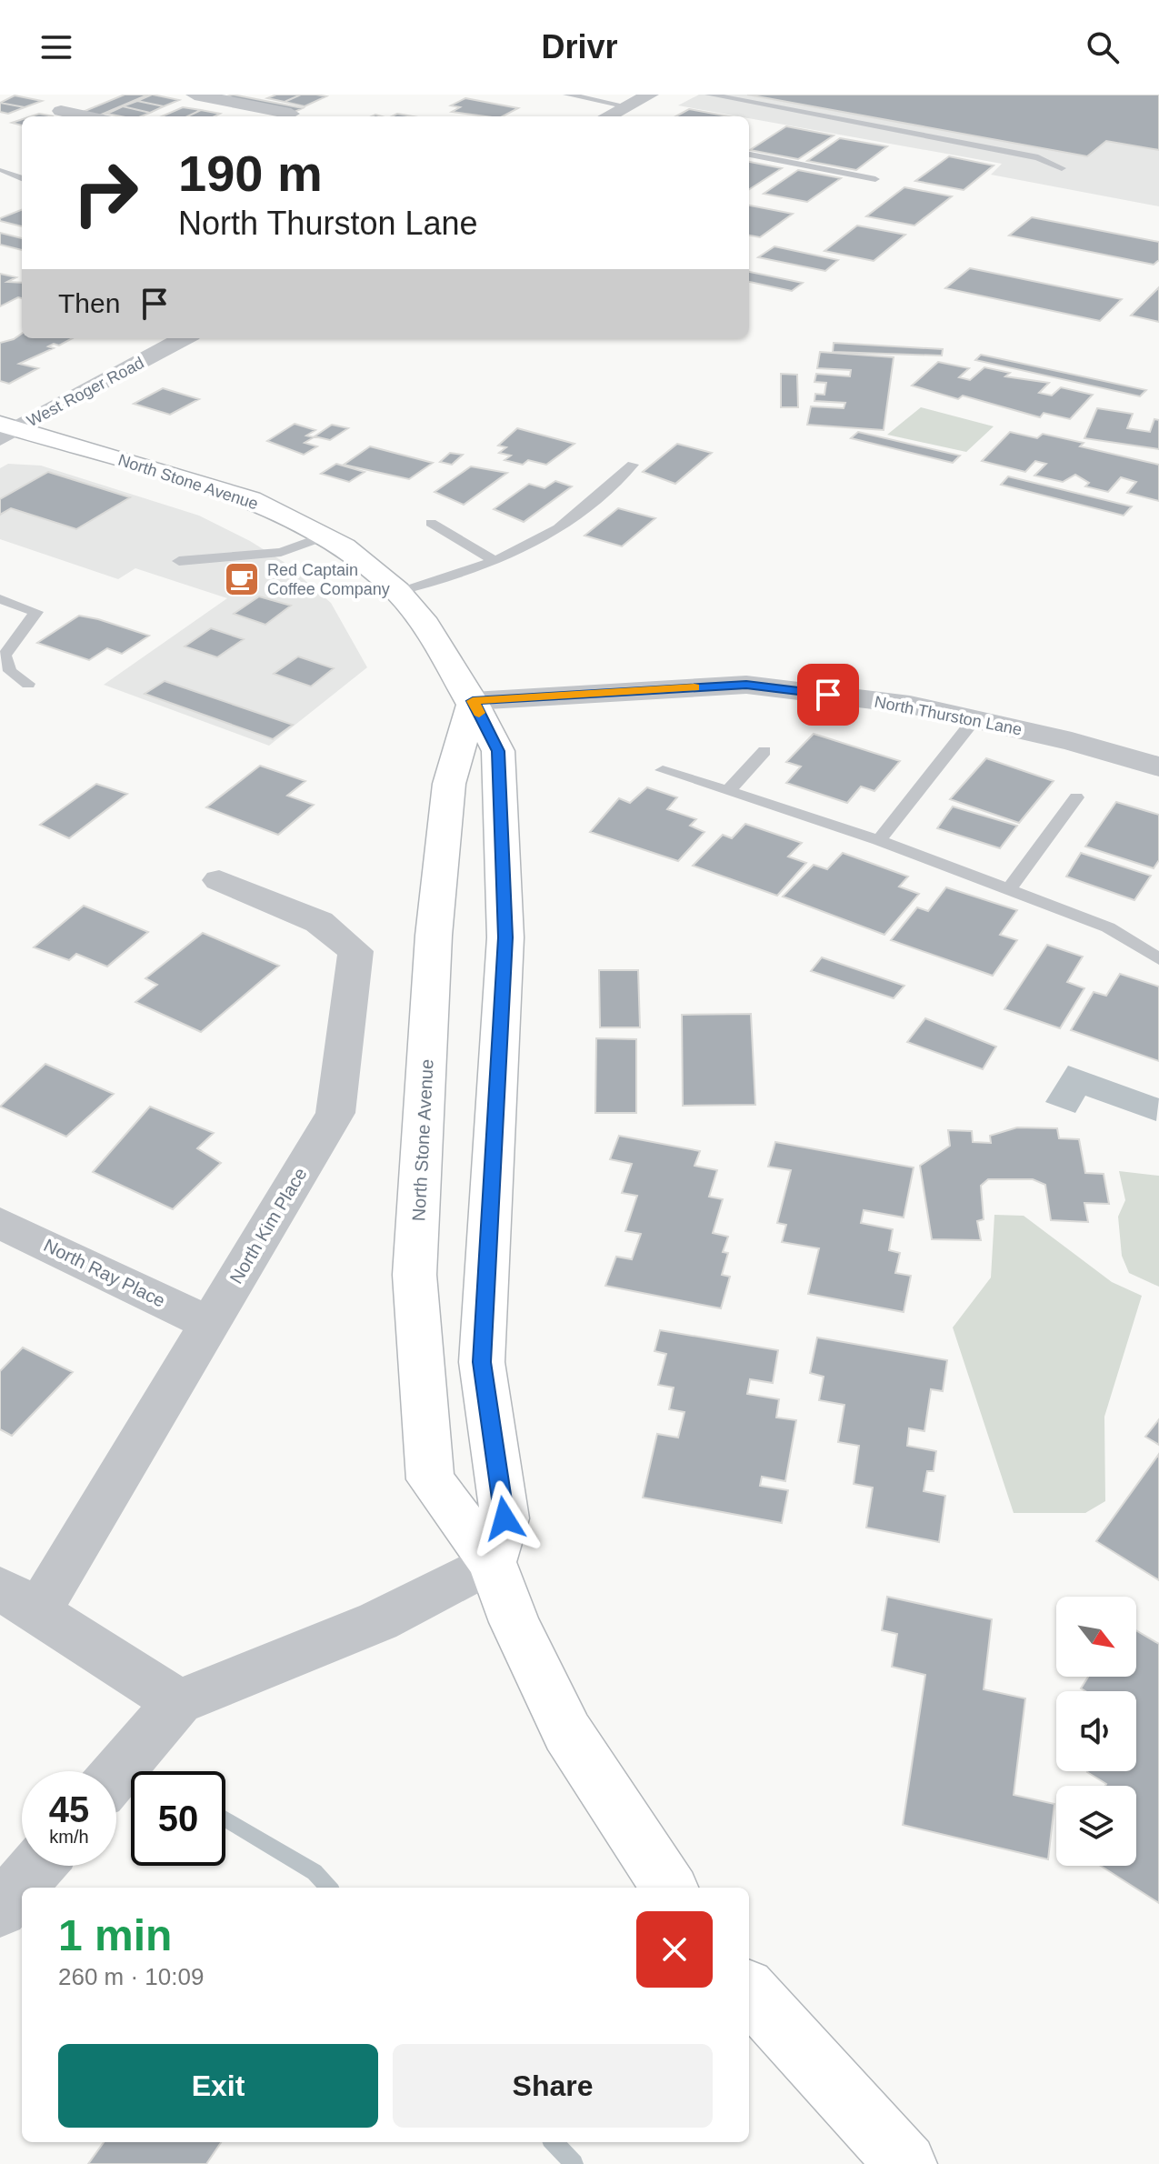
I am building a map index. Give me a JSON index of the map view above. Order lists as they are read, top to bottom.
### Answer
{
  "streets": {
    "main road": ["North Stone Avenue"],
    "street": [
      "West Roger Road",
      "North Thurston Lane",
      "North Kim Place",
      "North Ray Place"
    ]
  },
  "crossings": [
    ["West Roger Road", "North Stone Avenue"],
    ["North Stone Avenue", "North Thurston Lane"],
    ["North Kim Place", "North Ray Place"]
  ],
  "places": {
    "cafe": ["Red Captain Coffee Company"]
  },
  "north": "bottom right",
  "page": {
    "header": "Drivr",
    "turn": ["190 m", "North Thurston Lane"],
    "then": "Then",
    "speed": "45 km/h",
    "limit": "50",
    "heading": ["1 min", "260 m · 10:09"],
    "buttons": ["Exit", "Share"]
  }
}
